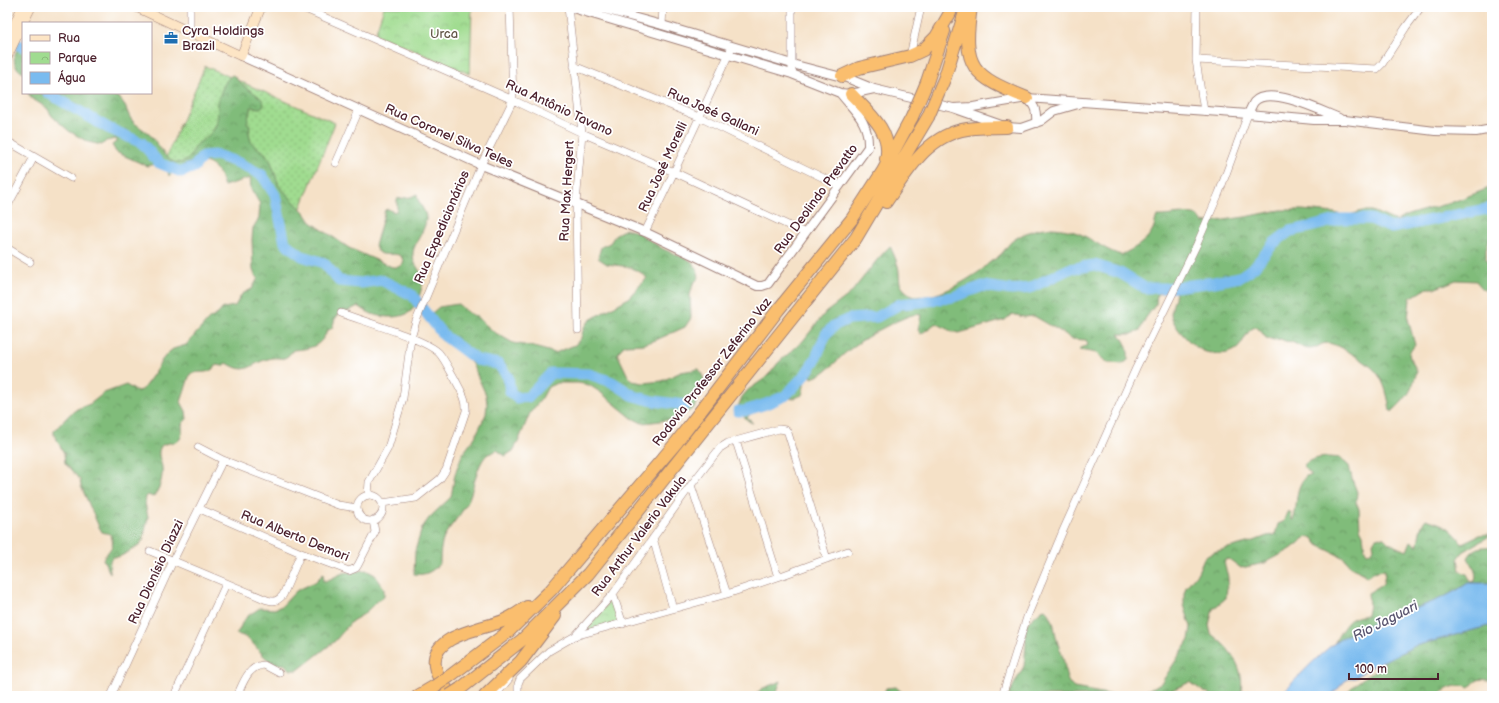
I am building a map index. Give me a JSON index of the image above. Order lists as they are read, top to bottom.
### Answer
{
  "streets": {
    "highway": ["Rodovia Professor Zeferino Vaz"],
    "main road": ["Rua Coronel Silva Teles"],
    "street": [
      "Rua Antônio Tavano",
      "Rua José Gallani",
      "Rua José Morelli",
      "Rua Max Hergert",
      "Rua Deolindo Prevatto",
      "Rua Expedicionários",
      "Rua Alberto Demori",
      "Rua Arthur Valerio Vakula",
      "Rua Dionísio Diazzi"
    ]
  },
  "crossings": [
    ["Rua Antônio Tavano", "Rua José Morelli"],
    ["Rua Antônio Tavano", "Rua Max Hergert"],
    ["Rua Antônio Tavano", "Rua Deolindo Prevatto"],
    ["Rua Antônio Tavano", "Rua Expedicionários"],
    ["Rua José Gallani", "Rua José Morelli"],
    ["Rua José Gallani", "Rua Max Hergert"],
    ["Rua José Gallani", "Rua Deolindo Prevatto"],
    ["Rua Coronel Silva Teles", "Rua José Morelli"],
    ["Rua Coronel Silva Teles", "Rua Max Hergert"],
    ["Rua Coronel Silva Teles", "Rua Deolindo Prevatto"],
    ["Rua Coronel Silva Teles", "Rua Expedicionários"],
    ["Rua Expedicionários", "Rua Alberto Demori"],
    ["Rua Alberto Demori", "Rua Dionísio Diazzi"]
  ],
  "water": ["Rio Jaguari"],
  "parks": ["Urca"],
  "places": {
    "office": ["Cyra Holdings Brazil"]
  },
  "legend": ["Rua", "Parque", "Água"],
  "scale_bar": "100 m"
}
